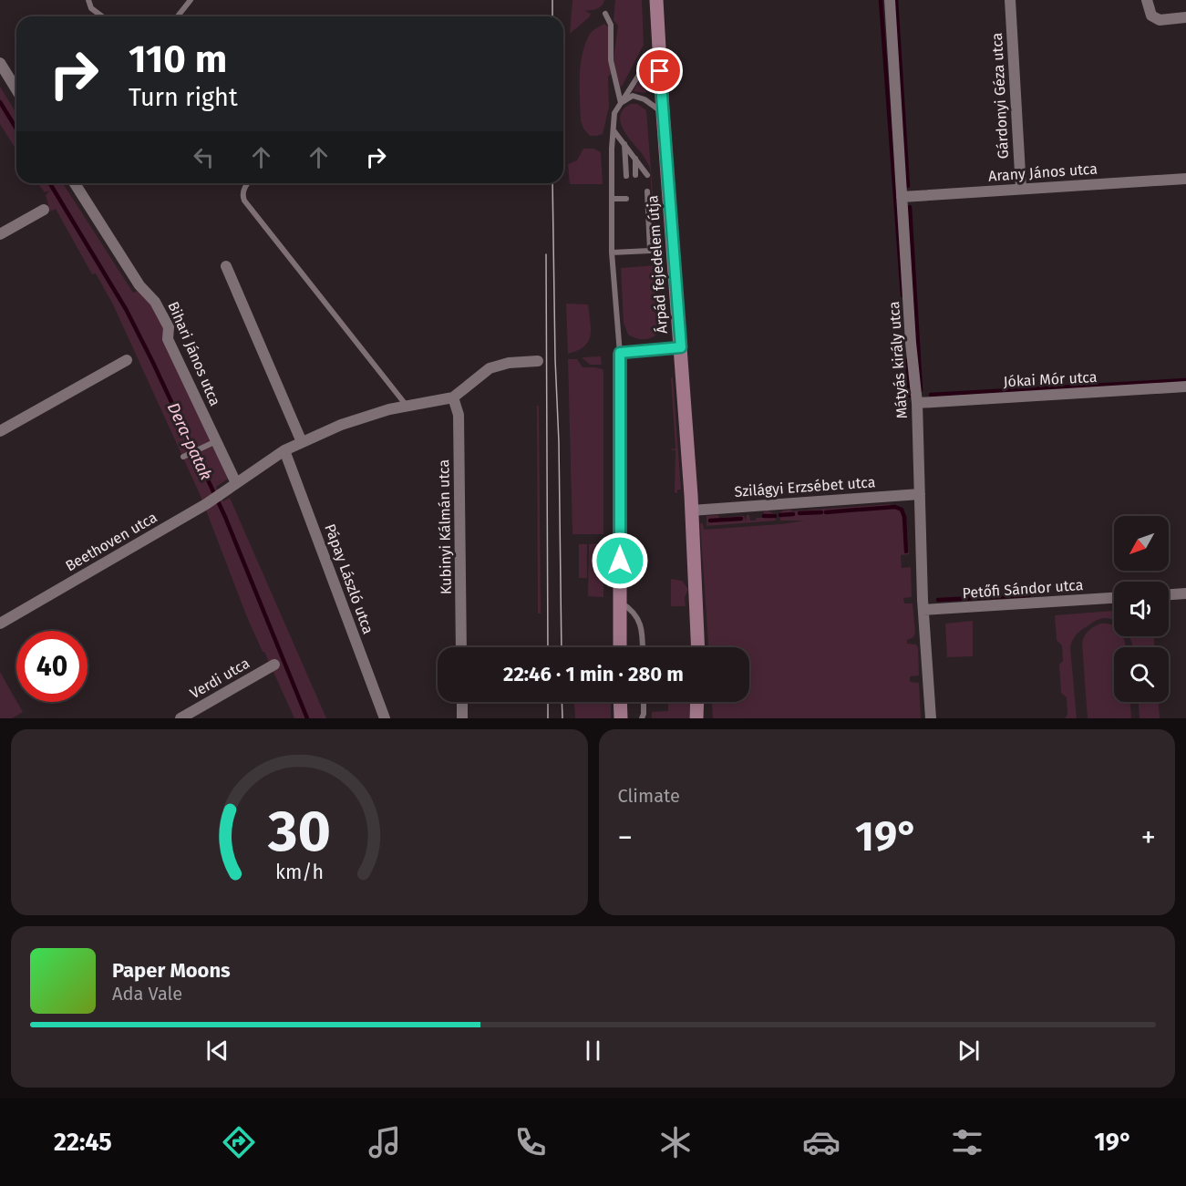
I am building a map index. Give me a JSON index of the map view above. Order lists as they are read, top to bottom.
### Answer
{
  "streets": {
    "main road": ["Árpád fejedelem útja"],
    "street": [
      "Gárdonyi Géza utca",
      "Arany János utca",
      "Bihari János utca",
      "Mátyás király utca",
      "Jókai Mór utca",
      "Szilágyi Erzsébet utca",
      "Kubinyi Kálmán utca",
      "Beethoven utca",
      "Pápay László utca",
      "Petőfi Sándor utca",
      "Verdi utca"
    ]
  },
  "crossings": [
    ["Gárdonyi Géza utca", "Arany János utca"],
    ["Arany János utca", "Mátyás király utca"],
    ["Árpád fejedelem útja", "Szilágyi Erzsébet utca"],
    ["Bihari János utca", "Beethoven utca"],
    ["Mátyás király utca", "Jókai Mór utca"],
    ["Mátyás király utca", "Szilágyi Erzsébet utca"],
    ["Mátyás király utca", "Petőfi Sándor utca"]
  ],
  "water": ["Dera-patak"],
  "north": "bottom left",
  "page": {
    "turn": ["110 m", "Turn right"],
    "limit": "40",
    "trip": "22:46 · 1 min · 280 m",
    "tile": "Climate",
    "heat": ["−", "19°", "+"],
    "song": ["Paper Moons", "Ada Vale"],
    "tabs": ["22:45", "19°"],
    "gauge": ["30", "km/h"]
  }
}
